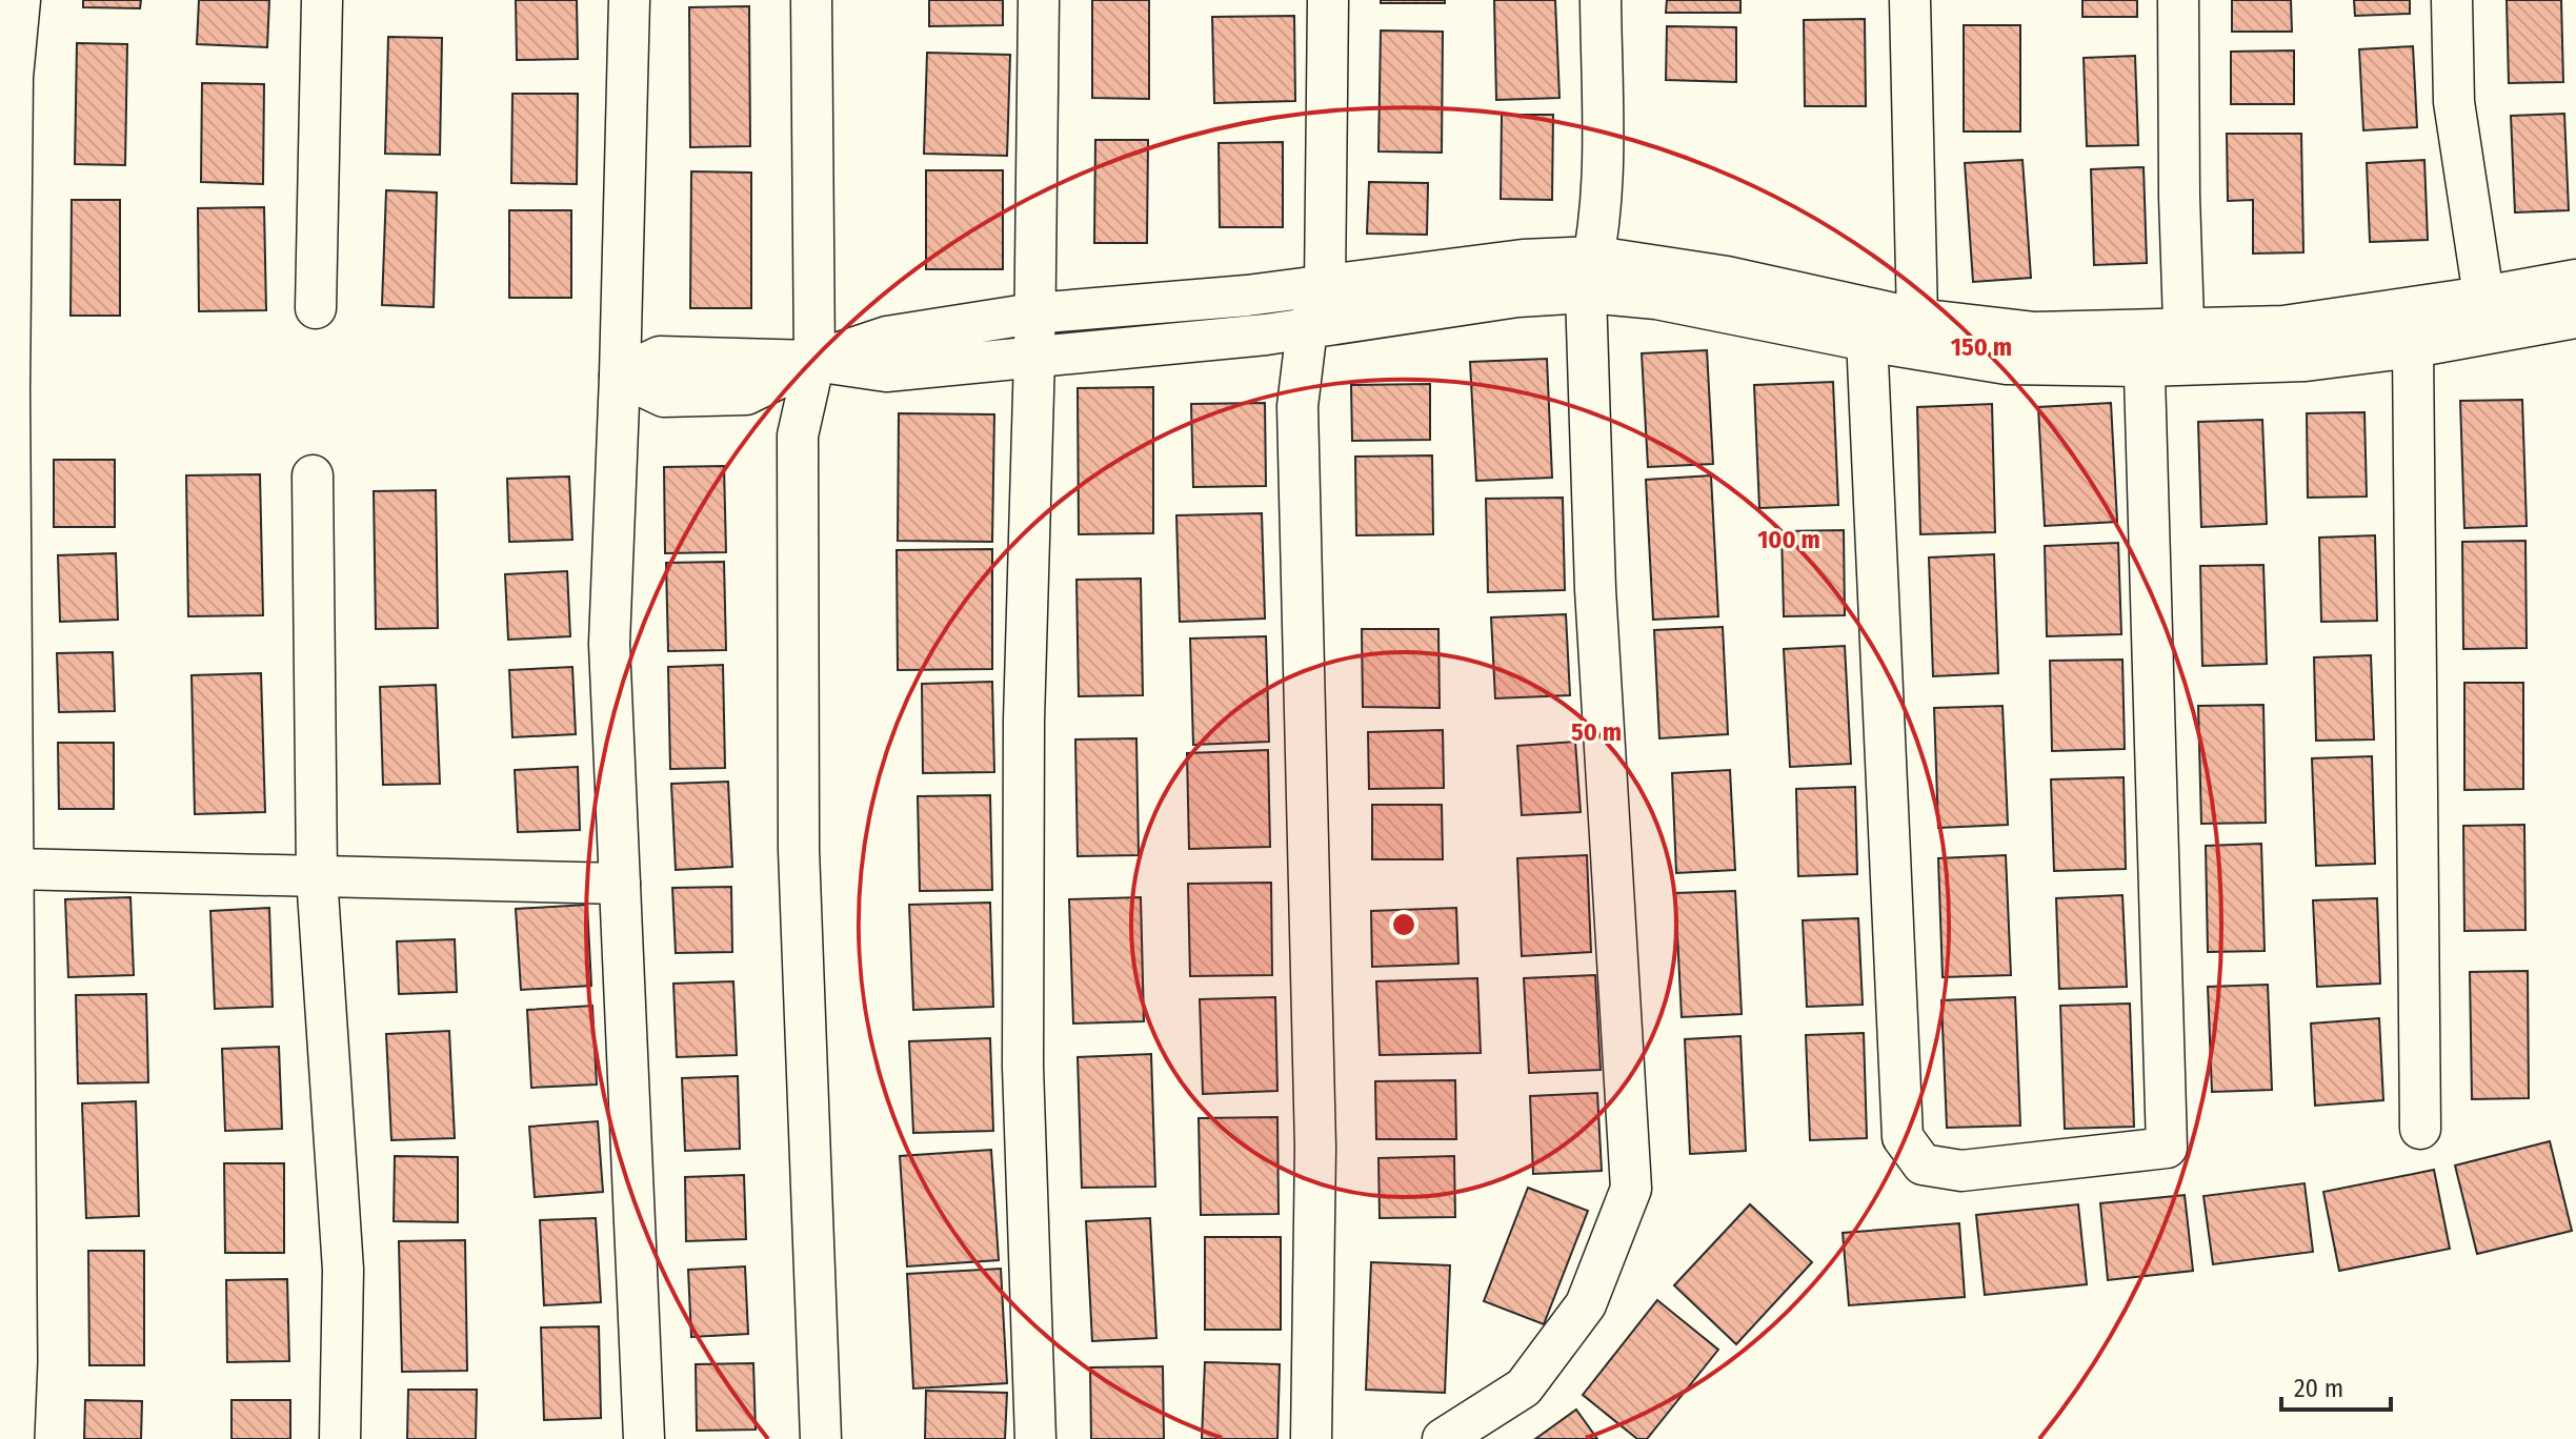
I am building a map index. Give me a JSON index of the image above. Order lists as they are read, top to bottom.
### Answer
{
  "scale_bar": "20 m",
  "rings": ["150 m", "100 m", "50 m"]
}
